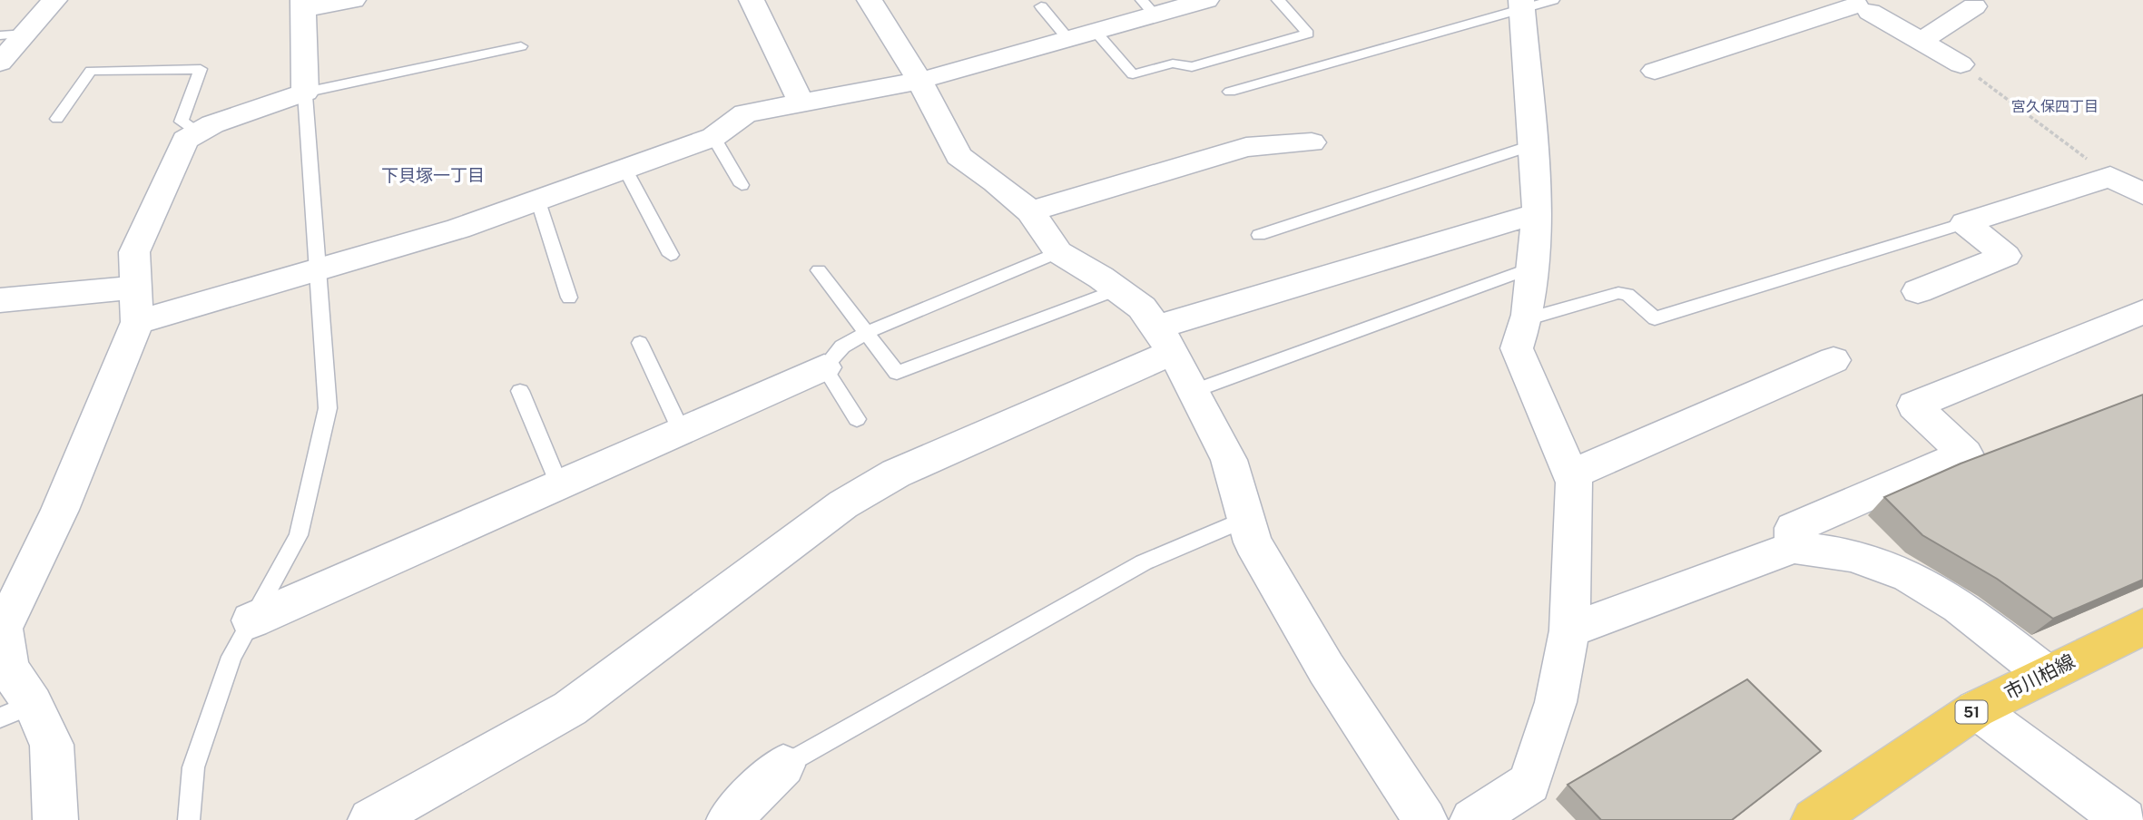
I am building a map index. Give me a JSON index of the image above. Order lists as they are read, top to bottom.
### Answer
{
  "streets": {
    "main road": ["市川柏線", "51"]
  },
  "districts": ["宮久保四丁目", "下貝塚一丁目"]
}
